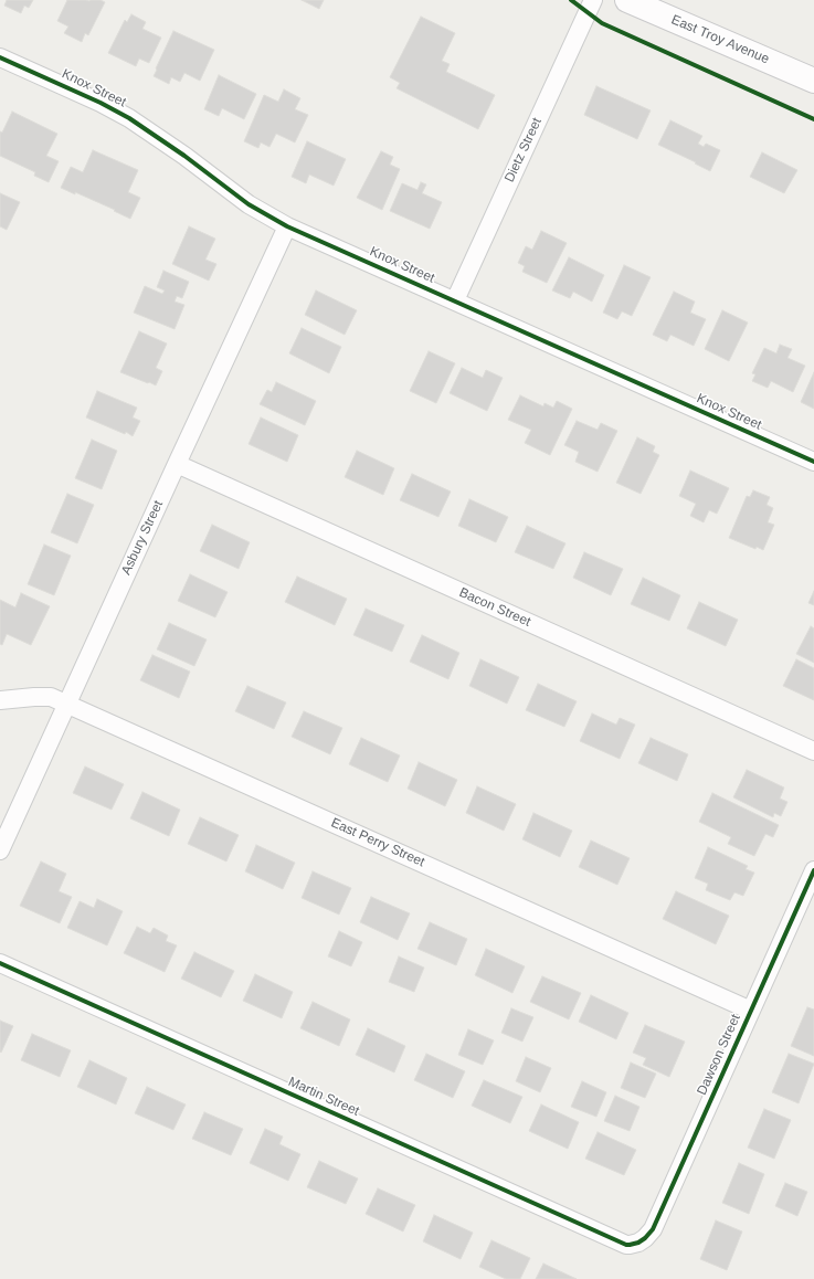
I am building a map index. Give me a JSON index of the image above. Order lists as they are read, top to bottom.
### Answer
{
  "streets": {
    "main road": ["East Troy Avenue"],
    "street": [
      "Knox Street",
      "Dietz Street",
      "Asbury Street",
      "Bacon Street",
      "East Perry Street",
      "Dawson Street",
      "Martin Street"
    ]
  },
  "crossings": [
    ["Knox Street", "Dietz Street"],
    ["Knox Street", "Asbury Street"],
    ["Asbury Street", "Bacon Street"],
    ["Asbury Street", "East Perry Street"],
    ["East Perry Street", "Dawson Street"],
    ["Dawson Street", "Martin Street"]
  ]
}
